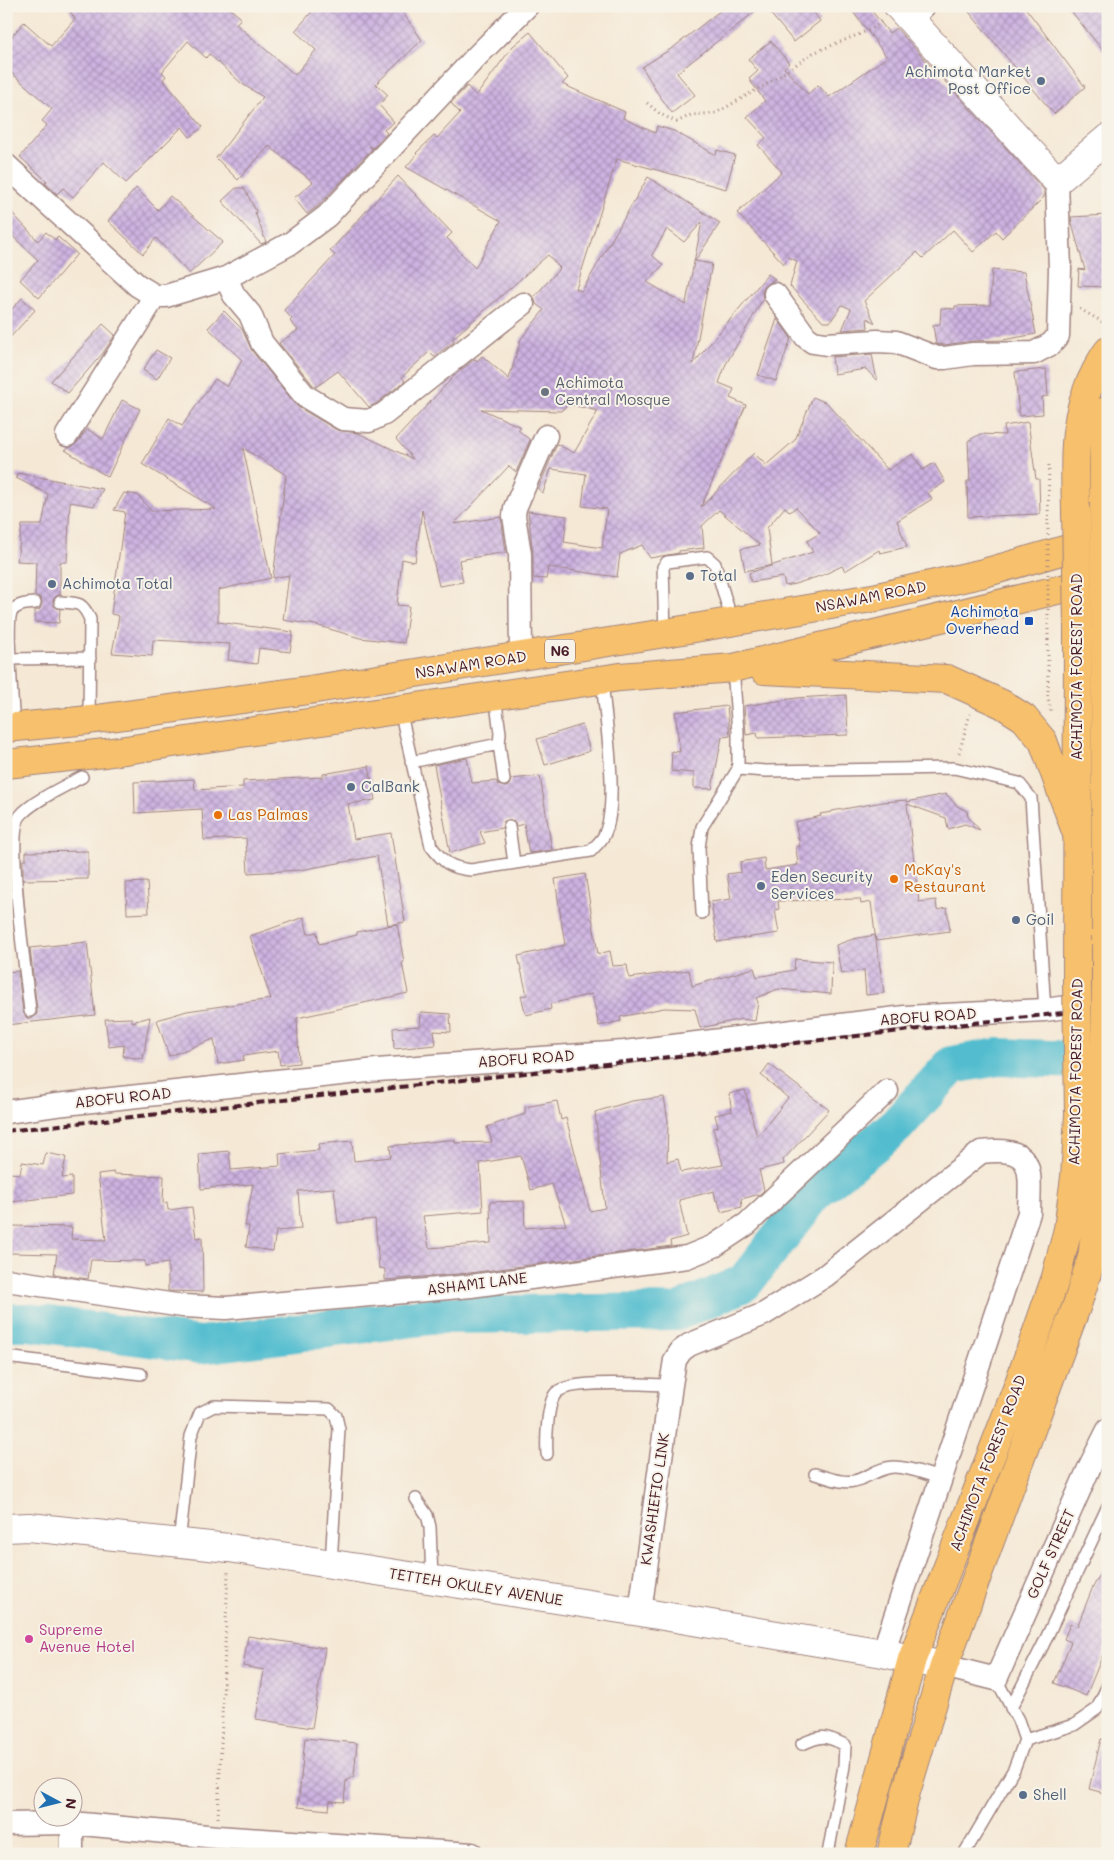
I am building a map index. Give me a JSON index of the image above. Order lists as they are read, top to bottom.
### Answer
{
  "streets": {
    "main road": ["NSAWAM ROAD", "N6", "ACHIMOTA FOREST ROAD"],
    "street": [
      "ABOFU ROAD",
      "ASHAMI LANE",
      "KWASHIEFIO LINK",
      "GOLF STREET",
      "TETTEH OKULEY AVENUE"
    ]
  },
  "crossings": [
    ["ACHIMOTA FOREST ROAD", "ABOFU ROAD"],
    ["ACHIMOTA FOREST ROAD", "TETTEH OKULEY AVENUE"],
    ["KWASHIEFIO LINK", "TETTEH OKULEY AVENUE"]
  ],
  "places": {
    "other": [
      "Achimota Market Post Office",
      "Achimota Central Mosque",
      "Total",
      "Achimota Total",
      "CalBank",
      "Las Palmas",
      "McKay's Restaurant",
      "Eden Security Services",
      "Goil",
      "Supreme Avenue Hotel",
      "Shell"
    ],
    "transit": ["Achimota Overhead"]
  },
  "north": "right"
}
